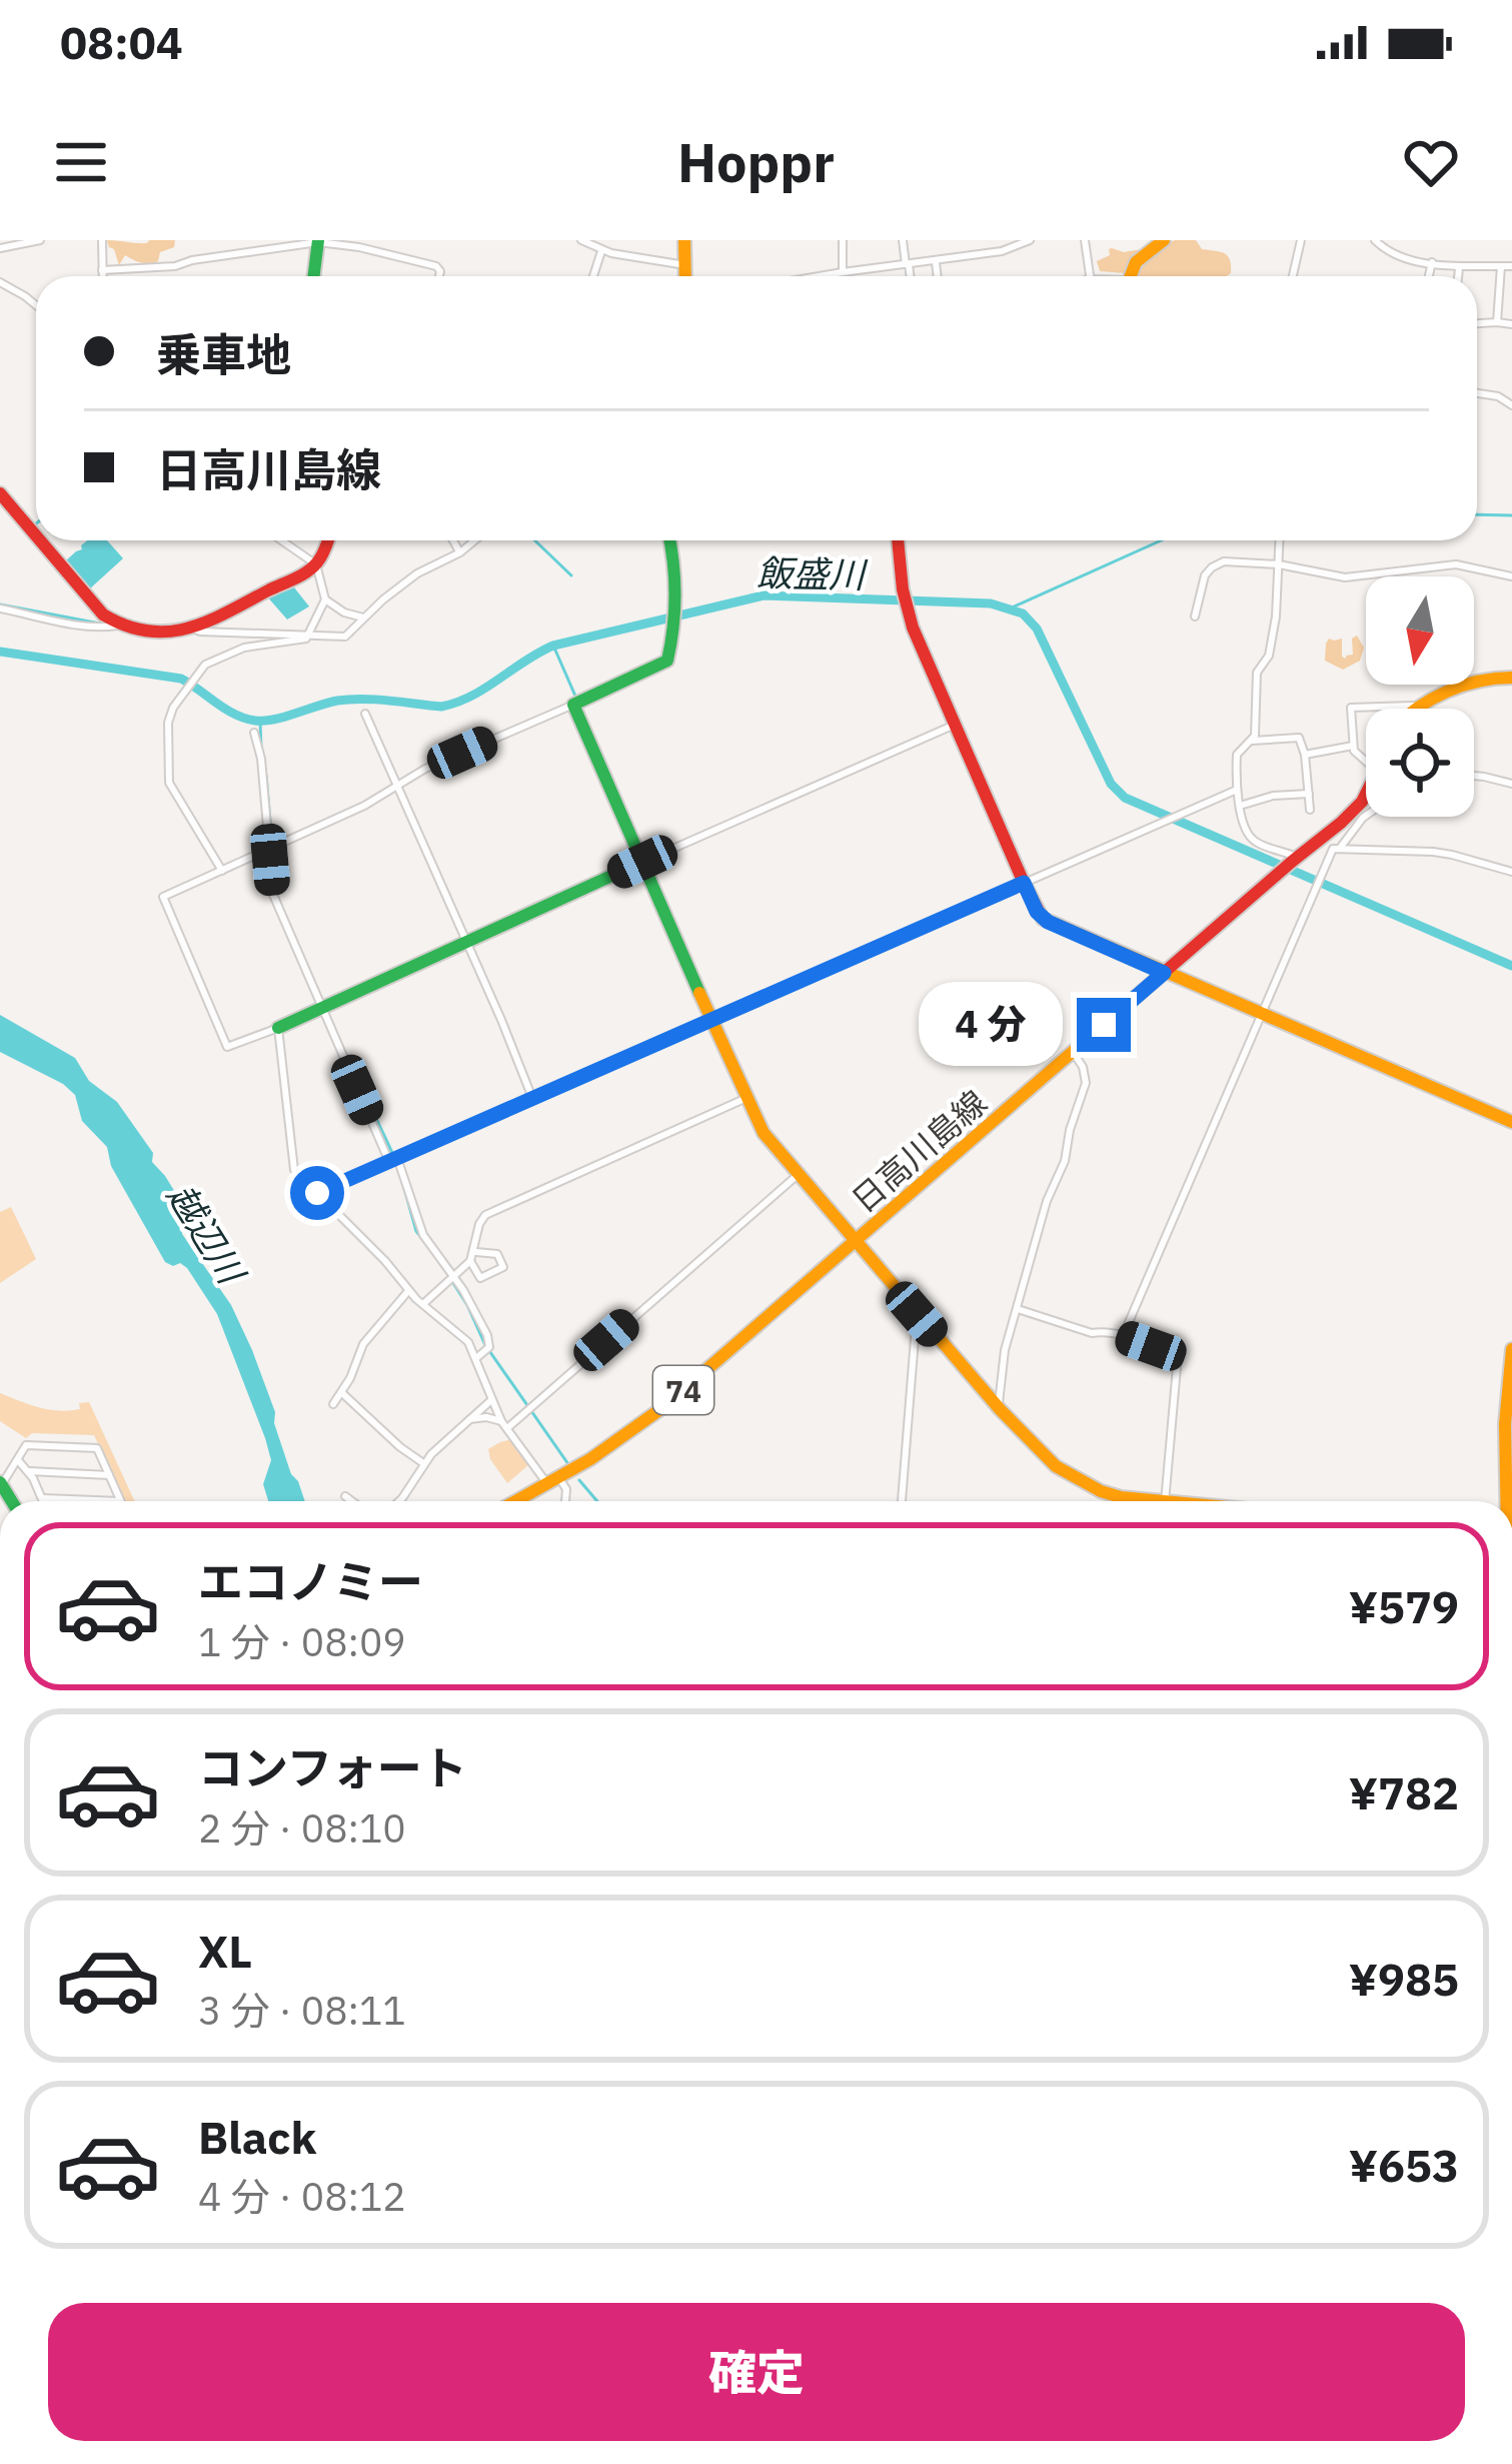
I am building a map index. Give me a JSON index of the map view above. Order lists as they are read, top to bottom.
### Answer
{
  "streets": {
    "street": ["日高川島線", "74"]
  },
  "water": ["飯盛川", "越辺川"],
  "north": "bottom",
  "page": {
    "status": "08:04",
    "header": "Hoppr",
    "banner": ["乗車地", "日高川島線"],
    "bubble": "4 分",
    "list": [
      {
        "name": "エコノミー",
        "note": "1 分 · 08:09",
        "value": "¥579"
      },
      {
        "name": "コンフォート",
        "note": "2 分 · 08:10",
        "value": "¥782"
      },
      {
        "name": "XL",
        "note": "3 分 · 08:11",
        "value": "¥985"
      },
      {
        "name": "Black",
        "note": "4 分 · 08:12",
        "value": "¥653"
      }
    ],
    "buttons": "確定"
  }
}
